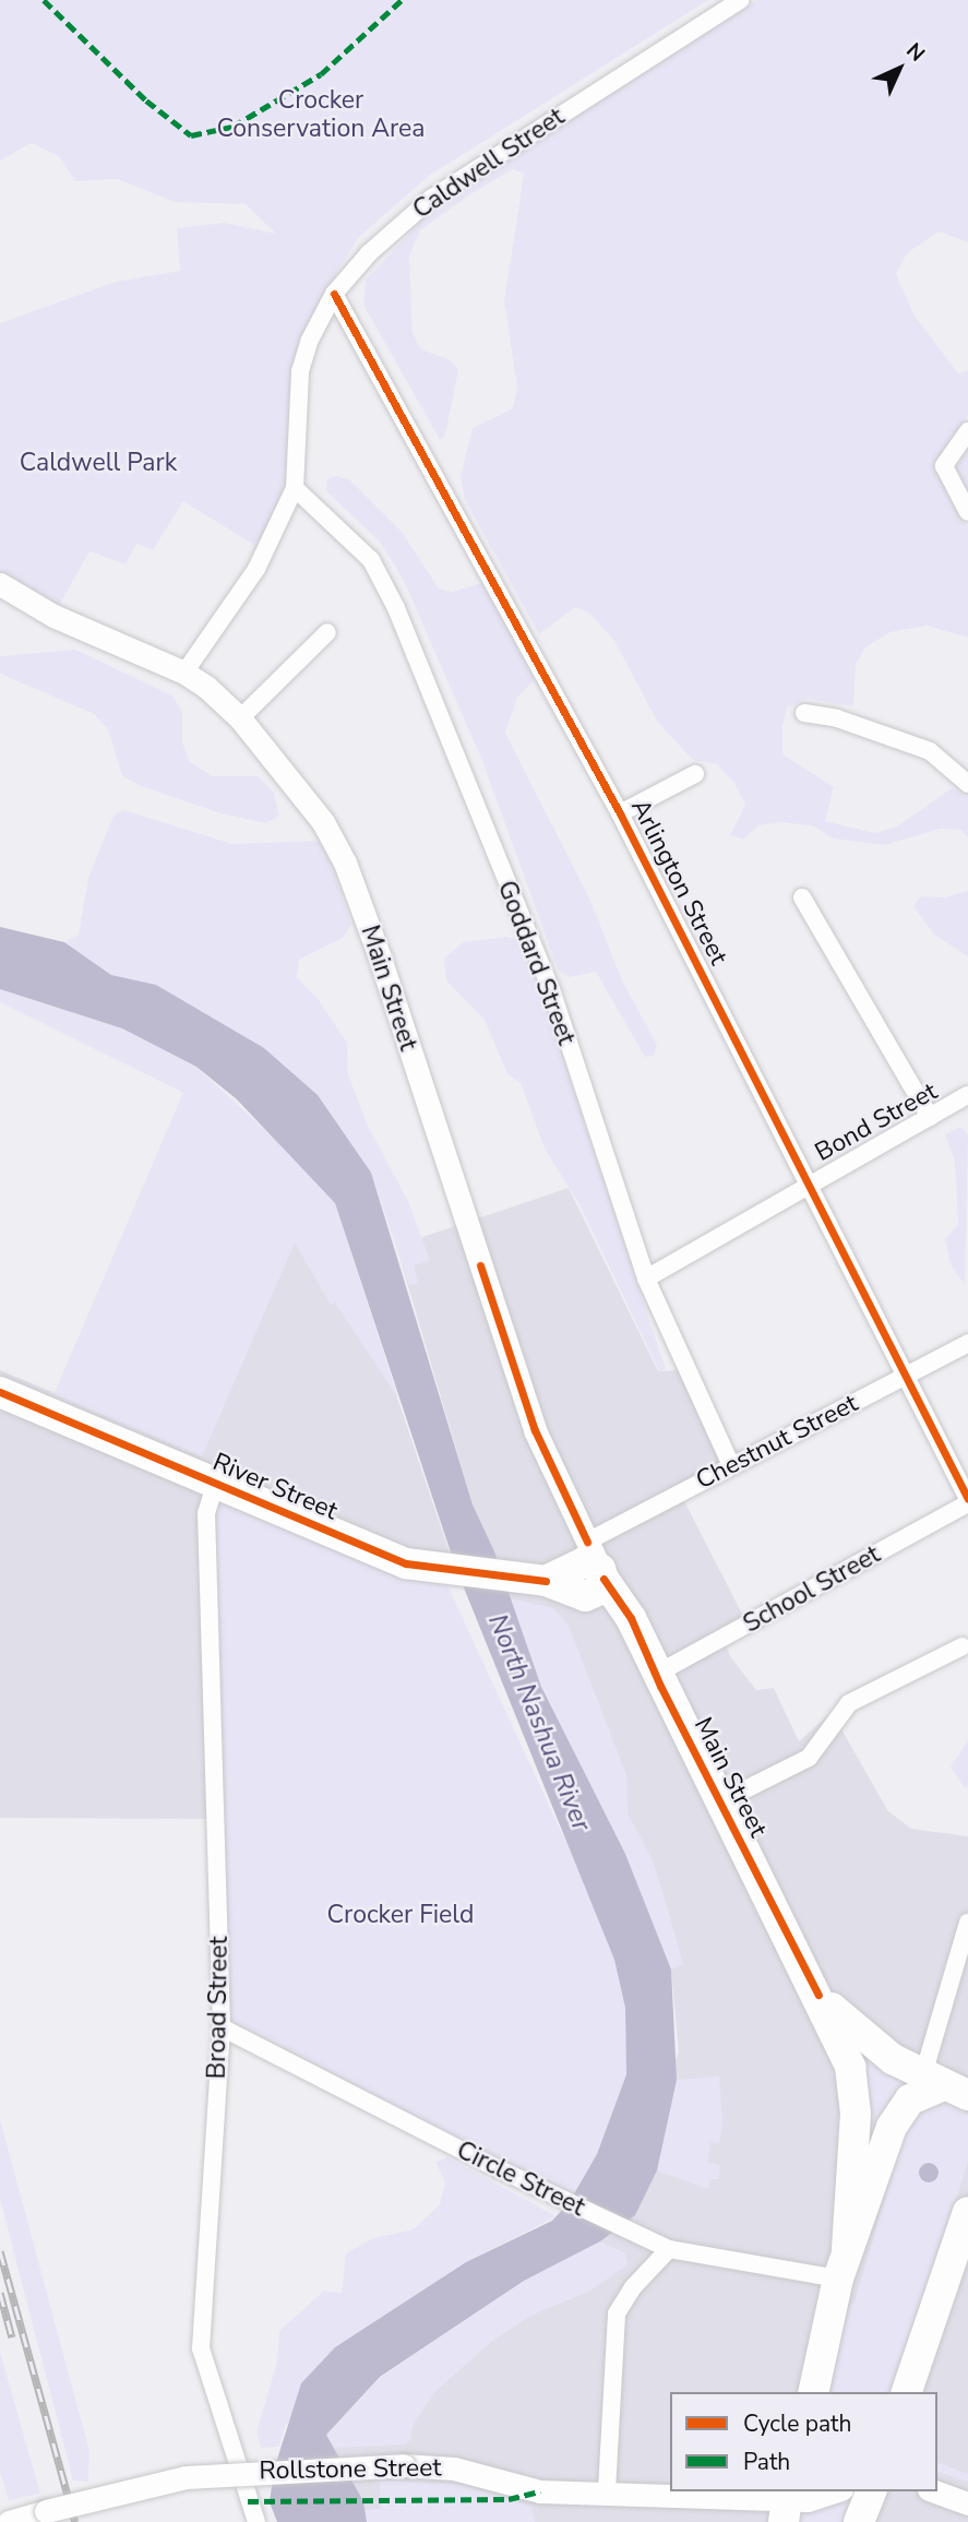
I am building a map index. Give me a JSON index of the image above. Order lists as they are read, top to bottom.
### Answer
{
  "streets": {
    "highway": ["Main Street", "River Street"],
    "main road": ["Rollstone Street"],
    "street": [
      "Caldwell Street",
      "Arlington Street",
      "Goddard Street",
      "Bond Street",
      "Chestnut Street",
      "School Street",
      "Broad Street",
      "Circle Street"
    ]
  },
  "crossings": [
    ["Caldwell Street", "Arlington Street"],
    ["Caldwell Street", "Goddard Street"],
    ["Caldwell Street", "Main Street"],
    ["Arlington Street", "Bond Street"],
    ["Arlington Street", "Chestnut Street"],
    ["Arlington Street", "School Street"],
    ["Goddard Street", "Bond Street"],
    ["Goddard Street", "Chestnut Street"],
    ["Main Street", "Chestnut Street"],
    ["Main Street", "River Street"],
    ["Main Street", "School Street"],
    ["Main Street", "Circle Street"],
    ["Chestnut Street", "River Street"],
    ["River Street", "Broad Street"],
    ["Broad Street", "Circle Street"]
  ],
  "water": ["North Nashua River"],
  "parks": ["Crocker Conservation Area", "Caldwell Park", "Crocker Field"],
  "legend": ["Cycle path", "Path"],
  "north": "top right"
}
